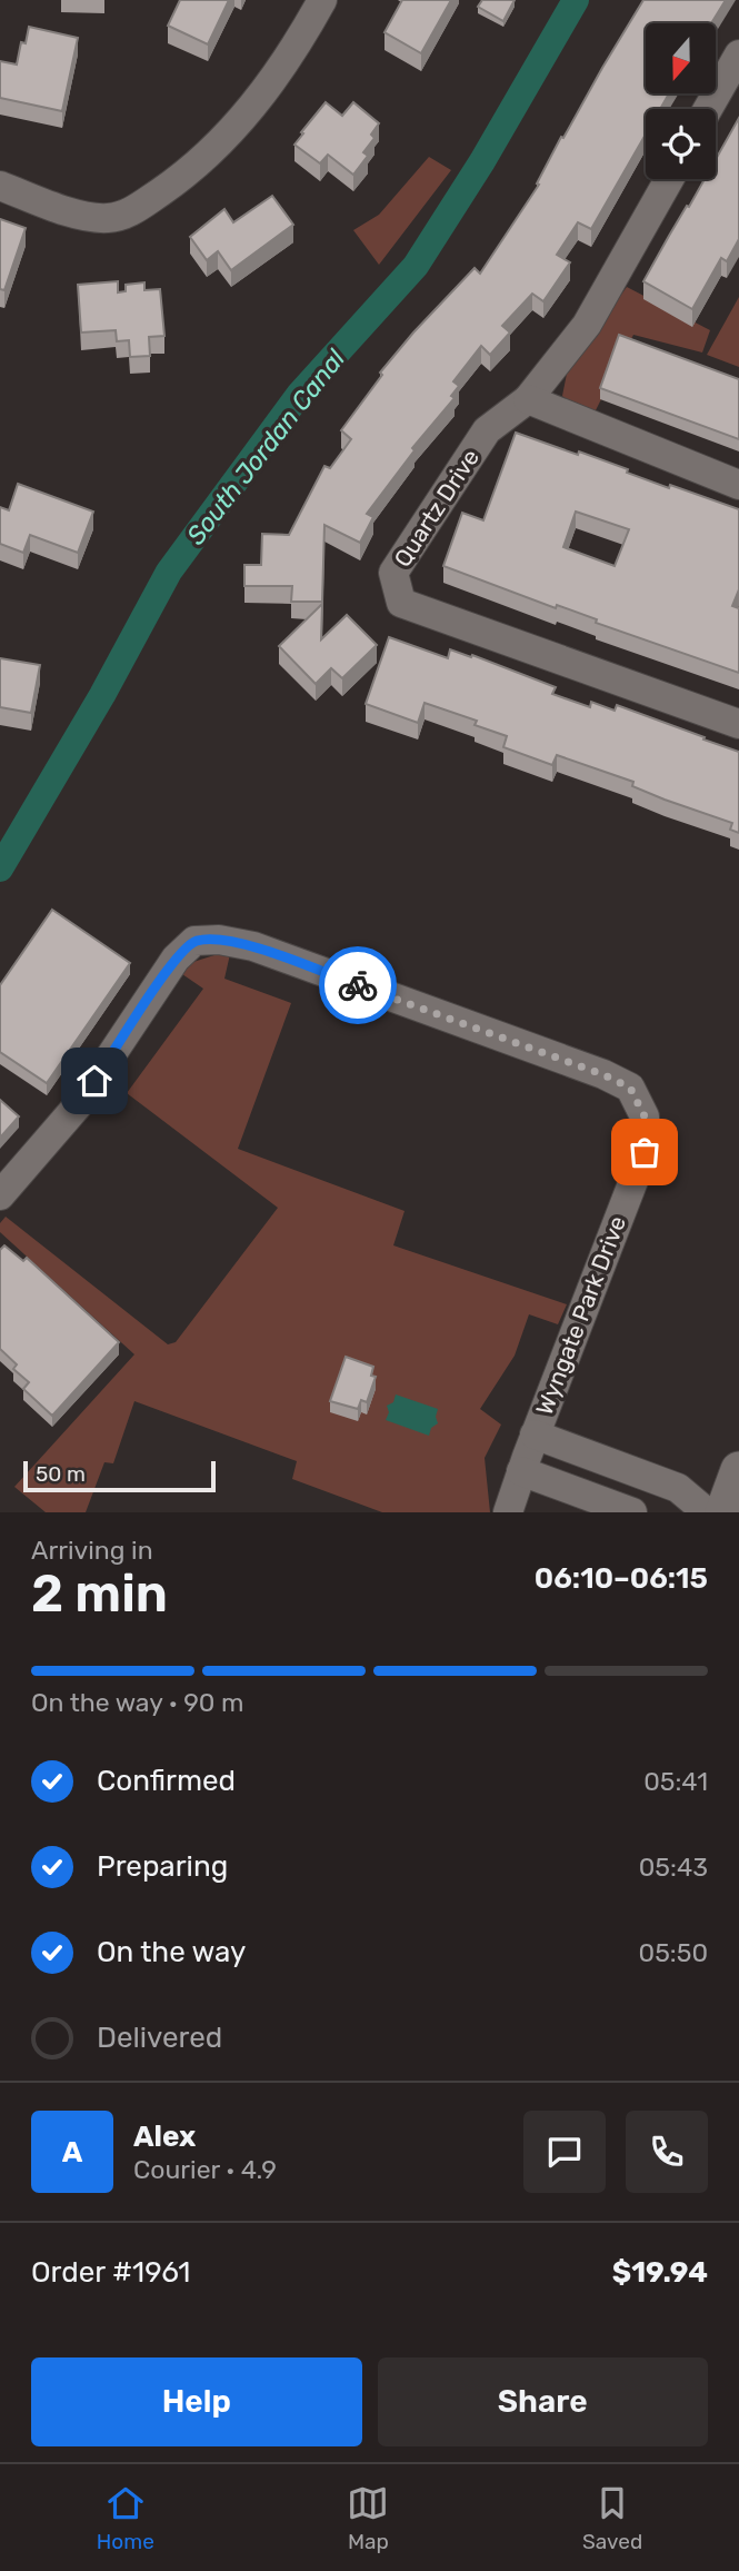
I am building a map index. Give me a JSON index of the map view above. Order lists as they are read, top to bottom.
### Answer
{
  "streets": {
    "street": ["Quartz Drive", "Wyngate Park Drive"]
  },
  "water": ["South Jordan Canal"],
  "scale_bar": "50 m",
  "north": "bottom",
  "page": {
    "scale": "50 m",
    "heading": ["2 min", "Arriving in", "06:10–06:15"],
    "panel": [
      "Alex",
      "Courier · 4.9",
      "Order #1961",
      "$19.94"
    ],
    "bar": "On the way · 90 m",
    "list": [
      ["Confirmed", "05:41"],
      ["Preparing", "05:43"],
      ["On the way", "05:50"],
      "Delivered"
    ],
    "round": "A",
    "buttons": ["Help", "Share"],
    "tabs": ["Home", "Map", "Saved"]
  }
}
